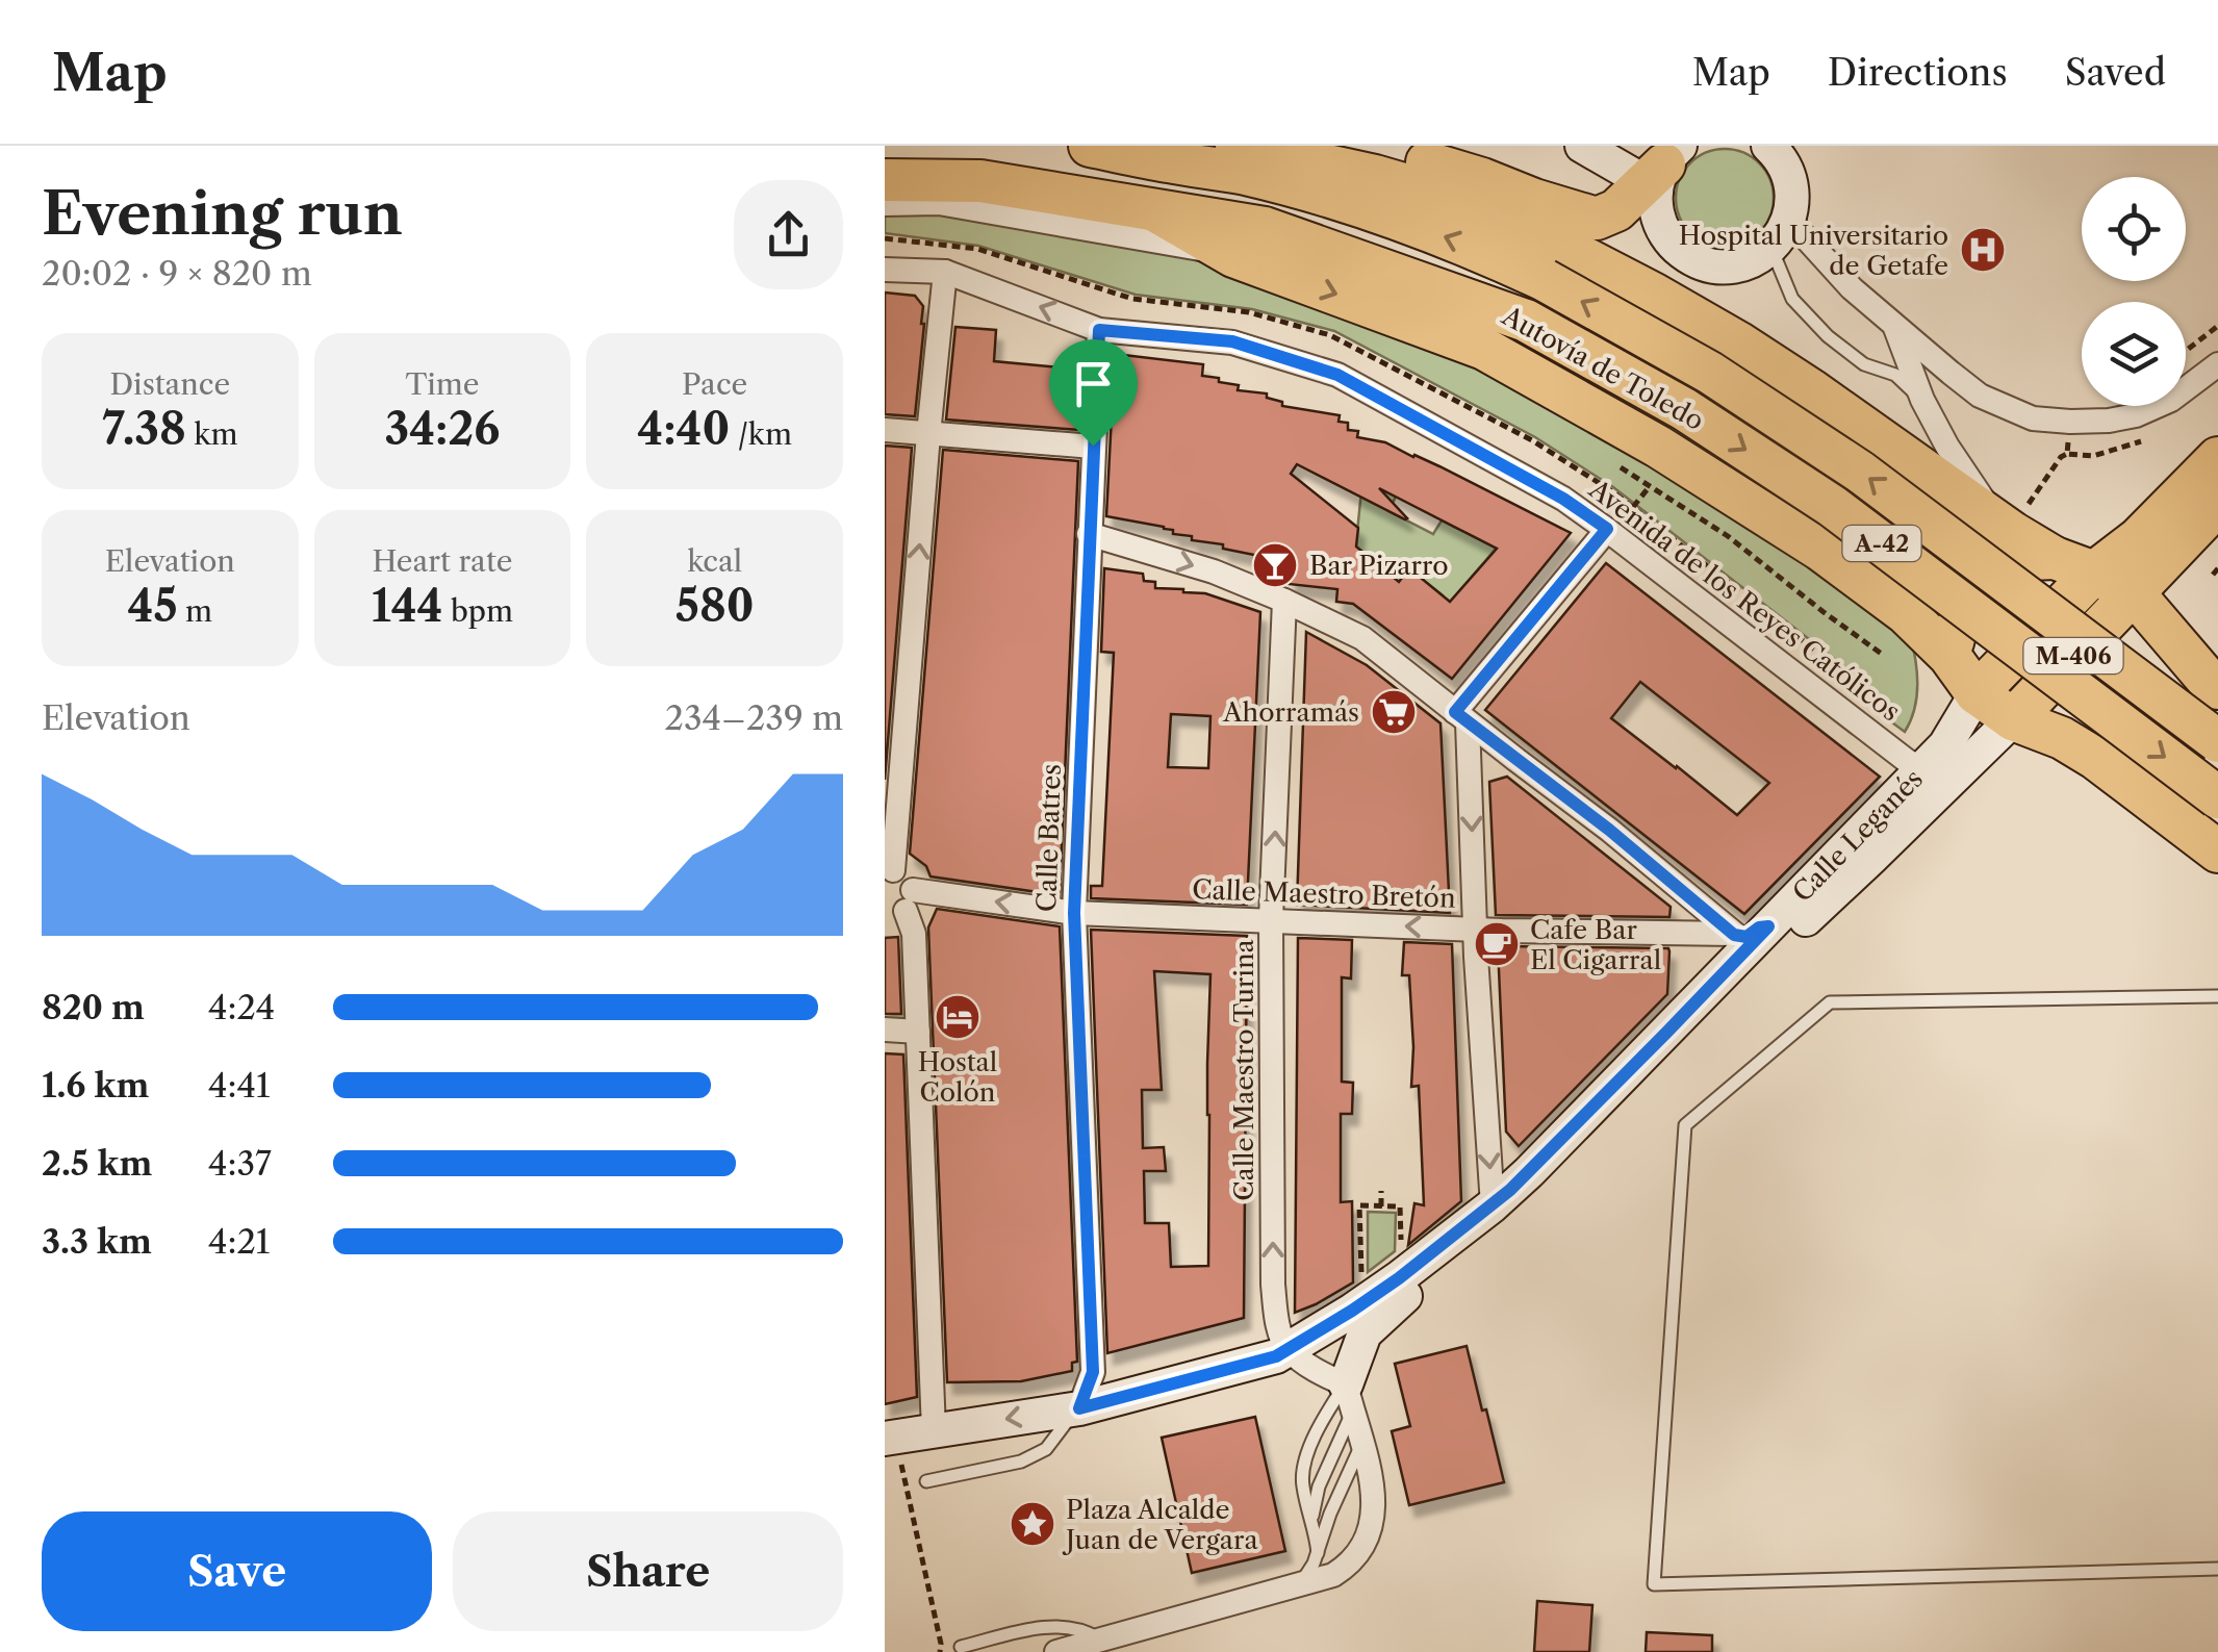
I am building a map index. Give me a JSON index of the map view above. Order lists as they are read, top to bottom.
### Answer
{
  "streets": {
    "highway": [
      "Autovía de Toledo",
      "A-42",
      "M-406",
      "Calle Leganés"
    ],
    "street": [
      "Avenida de los Reyes Católicos",
      "Calle Batres",
      "Calle Maestro Bretón",
      "Calle Maestro Turina"
    ]
  },
  "crossings": [
    ["Avenida de los Reyes Católicos", "Calle Leganés"],
    ["Avenida de los Reyes Católicos", "Calle Batres"],
    ["Calle Leganés", "Calle Batres"],
    ["Calle Leganés", "Calle Maestro Bretón"],
    ["Calle Leganés", "Calle Maestro Turina"],
    ["Calle Batres", "Calle Maestro Bretón"],
    ["Calle Maestro Bretón", "Calle Maestro Turina"]
  ],
  "one_way": ["Calle Maestro Bretón"],
  "places": {
    "hospital": ["Hospital Universitario de Getafe"],
    "bar": ["Bar Pizarro"],
    "supermarket": ["Ahorramás"],
    "cafe": ["Cafe Bar El Cigarral"],
    "hotel": ["Hostal Colón"],
    "place": ["Plaza Alcalde Juan de Vergara"]
  },
  "page": {
    "header": "Map",
    "nav": ["Map", "Directions", "Saved"],
    "heading": ["Evening run", "20:02 · 9 × 820 m"],
    "stats": [
      ["Distance", "7.38 km"],
      ["Time", "34:26"],
      ["Pace", "4:40 /km"],
      ["Elevation", "45 m"],
      ["Heart rate", "144 bpm"],
      ["kcal", "580"]
    ],
    "chart": ["Elevation", "234–239 m"],
    "list": [
      {
        "name": "820 m",
        "note": "4:24"
      },
      {
        "name": "1.6 km",
        "note": "4:41"
      },
      {
        "name": "2.5 km",
        "note": "4:37"
      },
      {
        "name": "3.3 km",
        "note": "4:21"
      }
    ],
    "buttons": ["Save", "Share"]
  }
}
